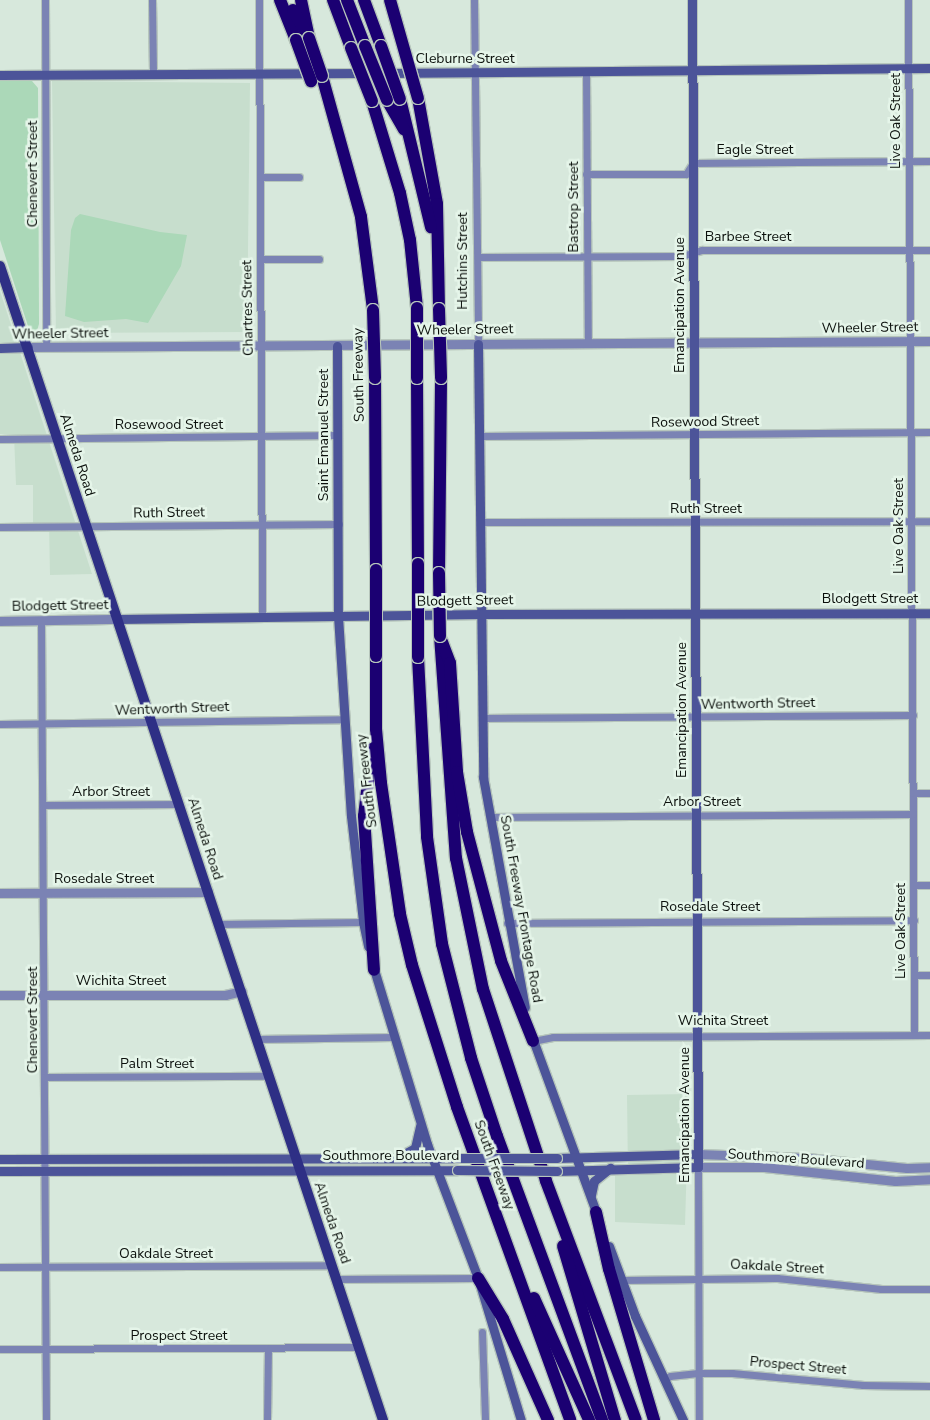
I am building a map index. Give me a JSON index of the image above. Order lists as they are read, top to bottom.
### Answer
{
  "streets": {
    "highway": ["South Freeway"],
    "main road": [
      "Cleburne Street",
      "Hutchins Street",
      "Emancipation Avenue",
      "Wheeler Street",
      "Saint Emanuel Street",
      "Almeda Road",
      "Blodgett Street",
      "South Freeway Frontage Road",
      "Southmore Boulevard"
    ],
    "street": [
      "Live Oak Street",
      "Eagle Street",
      "Chenevert Street",
      "Bastrop Street",
      "Barbee Street",
      "Chartres Street",
      "Rosewood Street",
      "Ruth Street",
      "Wentworth Street",
      "Arbor Street",
      "Rosedale Street",
      "Wichita Street",
      "Palm Street",
      "Oakdale Street",
      "Prospect Street"
    ]
  },
  "crossings": [
    ["Cleburne Street", "Live Oak Street"],
    ["Cleburne Street", "Chenevert Street"],
    ["Cleburne Street", "Bastrop Street"],
    ["Cleburne Street", "Hutchins Street"],
    ["Cleburne Street", "Emancipation Avenue"],
    ["Cleburne Street", "Chartres Street"],
    ["Live Oak Street", "Eagle Street"],
    ["Live Oak Street", "Barbee Street"],
    ["Live Oak Street", "Wheeler Street"],
    ["Live Oak Street", "Rosewood Street"],
    ["Live Oak Street", "Ruth Street"],
    ["Live Oak Street", "Blodgett Street"],
    ["Live Oak Street", "Wentworth Street"],
    ["Live Oak Street", "Arbor Street"],
    ["Live Oak Street", "Rosedale Street"],
    ["Live Oak Street", "Wichita Street"],
    ["Eagle Street", "Bastrop Street"],
    ["Eagle Street", "Emancipation Avenue"],
    ["Chenevert Street", "Wheeler Street"],
    ["Chenevert Street", "Blodgett Street"],
    ["Chenevert Street", "Wentworth Street"],
    ["Chenevert Street", "Arbor Street"],
    ["Chenevert Street", "Rosedale Street"],
    ["Chenevert Street", "Wichita Street"],
    ["Chenevert Street", "Palm Street"],
    ["Chenevert Street", "Southmore Boulevard"],
    ["Chenevert Street", "Oakdale Street"],
    ["Chenevert Street", "Prospect Street"],
    ["Bastrop Street", "Barbee Street"],
    ["Bastrop Street", "Wheeler Street"],
    ["Barbee Street", "Hutchins Street"],
    ["Barbee Street", "Emancipation Avenue"],
    ["Hutchins Street", "Wheeler Street"],
    ["Hutchins Street", "Rosewood Street"],
    ["Hutchins Street", "Ruth Street"],
    ["Hutchins Street", "South Freeway Frontage Road"],
    ["Emancipation Avenue", "Wheeler Street"],
    ["Emancipation Avenue", "Rosewood Street"],
    ["Emancipation Avenue", "Ruth Street"],
    ["Emancipation Avenue", "Blodgett Street"],
    ["Emancipation Avenue", "Wentworth Street"],
    ["Emancipation Avenue", "Arbor Street"],
    ["Emancipation Avenue", "Rosedale Street"],
    ["Emancipation Avenue", "Wichita Street"],
    ["Emancipation Avenue", "Southmore Boulevard"],
    ["Emancipation Avenue", "Oakdale Street"],
    ["Emancipation Avenue", "Prospect Street"],
    ["Chartres Street", "Wheeler Street"],
    ["Chartres Street", "Rosewood Street"],
    ["Chartres Street", "Ruth Street"],
    ["Chartres Street", "Blodgett Street"],
    ["Wheeler Street", "Saint Emanuel Street"],
    ["Wheeler Street", "Almeda Road"],
    ["Rosewood Street", "Saint Emanuel Street"],
    ["Rosewood Street", "Almeda Road"],
    ["Saint Emanuel Street", "Ruth Street"],
    ["Almeda Road", "Ruth Street"],
    ["Almeda Road", "Blodgett Street"],
    ["Almeda Road", "Wentworth Street"],
    ["Almeda Road", "Arbor Street"],
    ["Almeda Road", "Rosedale Street"],
    ["Almeda Road", "Wichita Street"],
    ["Almeda Road", "Palm Street"],
    ["Almeda Road", "Southmore Boulevard"],
    ["Almeda Road", "Oakdale Street"],
    ["Almeda Road", "Prospect Street"],
    ["Ruth Street", "South Freeway Frontage Road"],
    ["Blodgett Street", "South Freeway Frontage Road"],
    ["Wentworth Street", "South Freeway Frontage Road"],
    ["Arbor Street", "South Freeway Frontage Road"],
    ["Rosedale Street", "South Freeway Frontage Road"],
    ["South Freeway Frontage Road", "Wichita Street"],
    ["South Freeway Frontage Road", "Southmore Boulevard"],
    ["South Freeway Frontage Road", "Oakdale Street"],
    ["South Freeway Frontage Road", "Prospect Street"]
  ]
}
